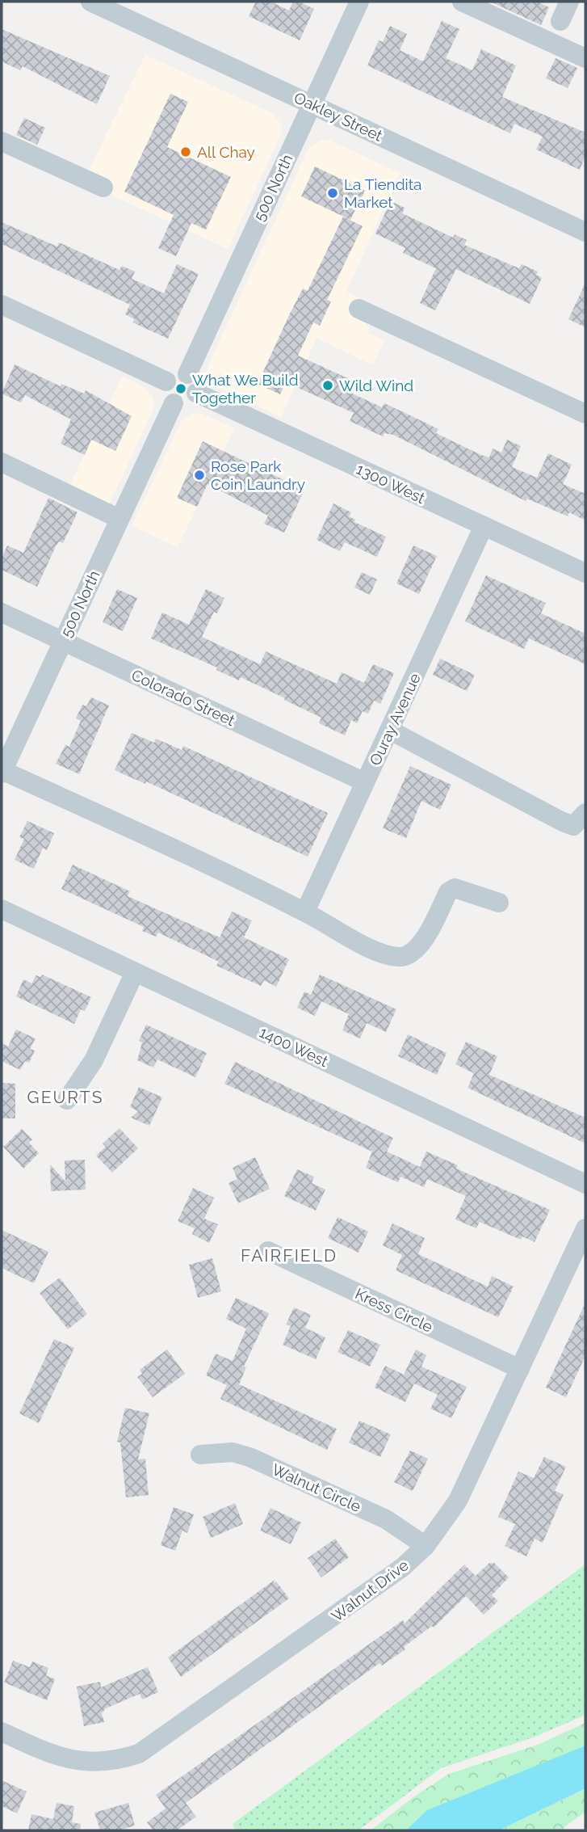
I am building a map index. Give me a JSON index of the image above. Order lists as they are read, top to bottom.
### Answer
{
  "streets": {
    "street": [
      "Oakley Street",
      "500 North",
      "1300 West",
      "Colorado Street",
      "Ouray Avenue",
      "1400 West",
      "Kress Circle",
      "Walnut Circle",
      "Walnut Drive"
    ]
  },
  "crossings": [
    ["Oakley Street", "500 North"],
    ["500 North", "1300 West"],
    ["500 North", "Colorado Street"],
    ["1300 West", "Ouray Avenue"],
    ["Colorado Street", "Ouray Avenue"],
    ["Kress Circle", "Walnut Drive"],
    ["Walnut Circle", "Walnut Drive"]
  ],
  "districts": ["GEURTS", "FAIRFIELD"],
  "places": [
    "All Chay",
    "La Tiendita Market",
    "Wild Wind",
    "What We Build Together",
    "Rose Park Coin Laundry"
  ]
}
